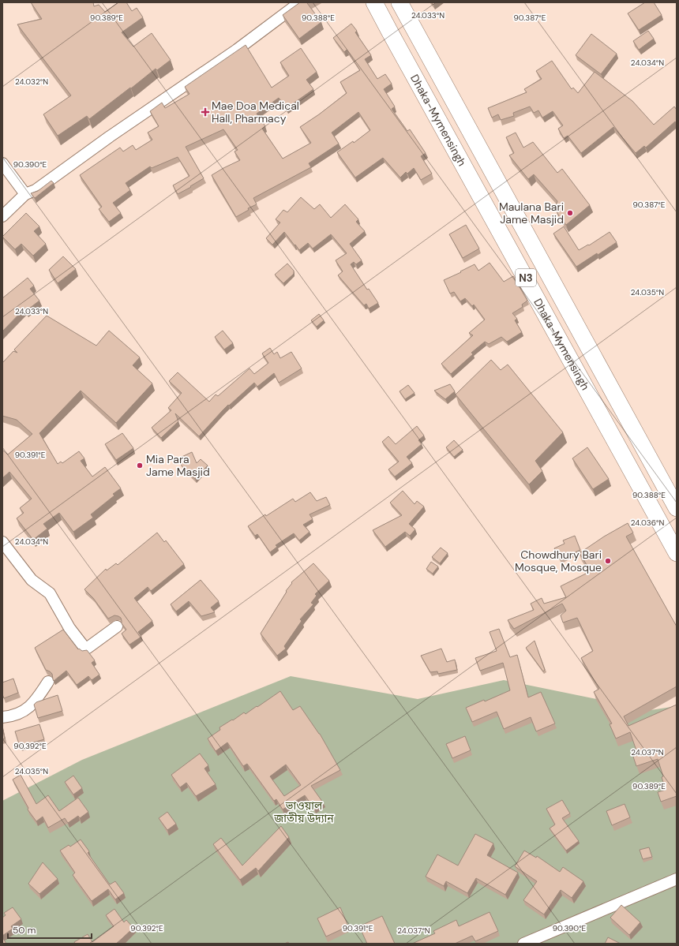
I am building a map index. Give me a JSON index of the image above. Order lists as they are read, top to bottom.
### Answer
{
  "streets": {
    "highway": ["Dhaka-Mymensingh", "N3"]
  },
  "parks": ["ভাওয়াল জাতীয় উদ্যান"],
  "places": {
    "health": ["Mae Doa Medical Hall, Pharmacy"],
    "other": ["Maulana Bari Jame Masjid", "Mia Para Jame Masjid", "Chowdhury Bari Mosque, Mosque"]
  },
  "scale_bar": "50 m",
  "coordinates": [
    "24.033°N",
    "90.389°E",
    "90.388°E",
    "90.387°E",
    "24.034°N",
    "24.032°N",
    "90.390°E",
    "24.035°N",
    "90.391°E",
    "24.036°N",
    "90.392°E",
    "24.037°N"
  ]
}
